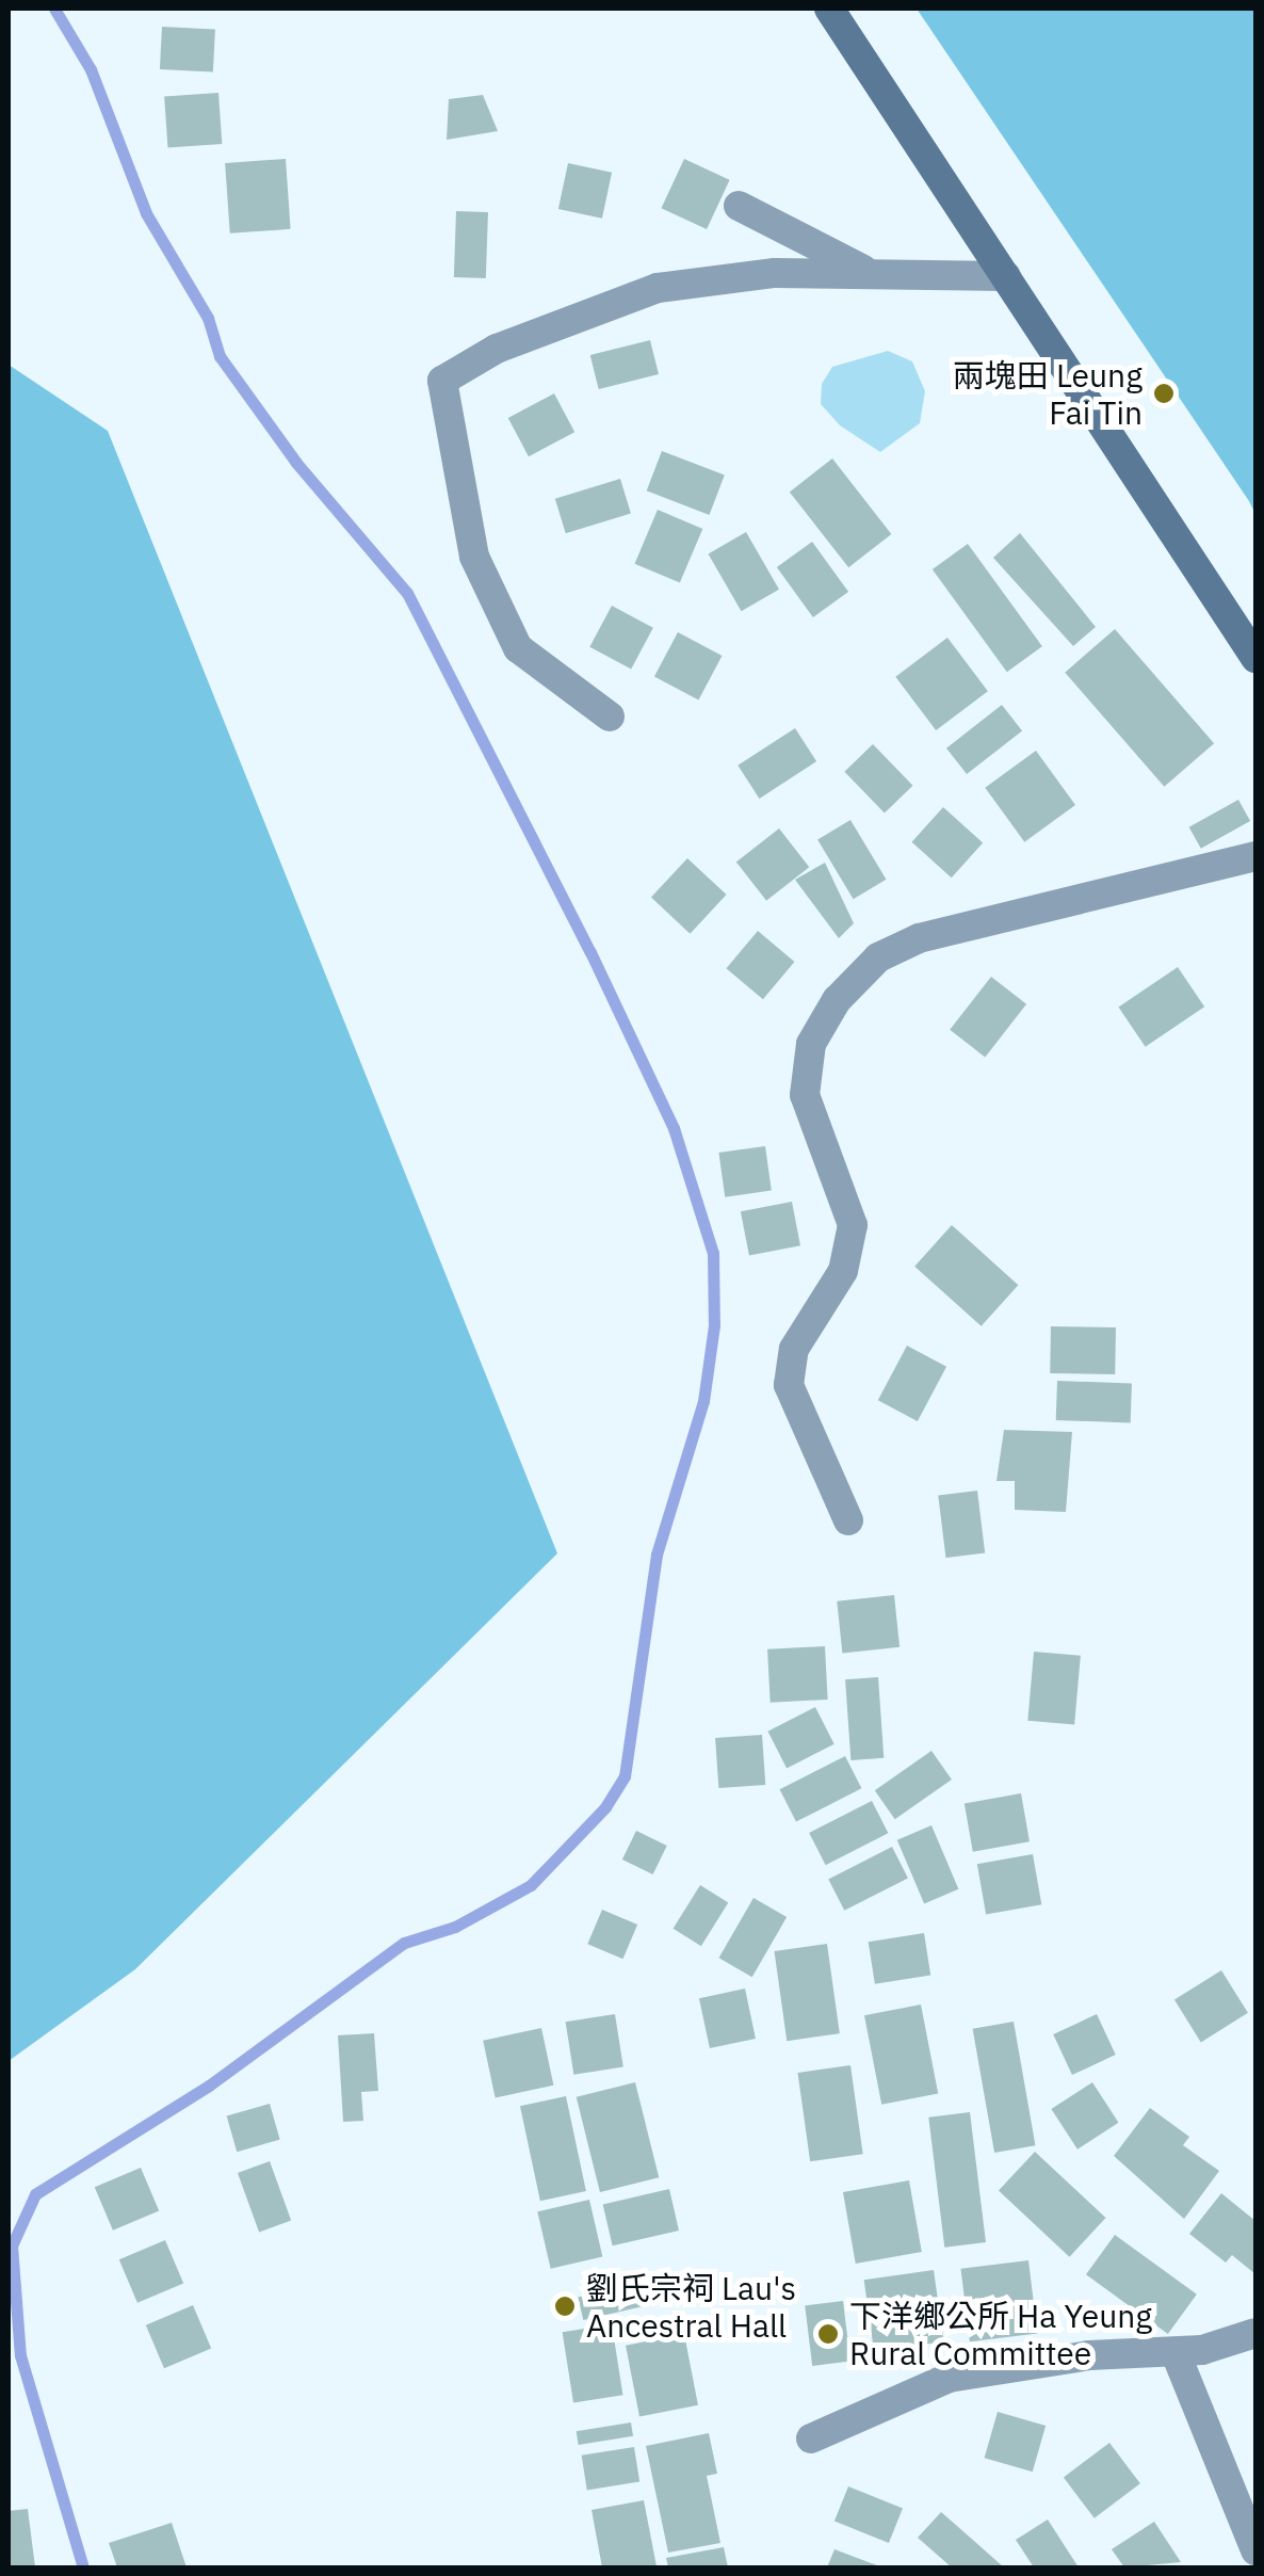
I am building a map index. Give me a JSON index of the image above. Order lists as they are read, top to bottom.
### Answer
{
  "places": ["兩塊田 Leung Fai Tin", "劉氏宗祠 Lau's Ancestral Hall", "下洋鄉公所 Ha Yeung Rural Committee"]
}
